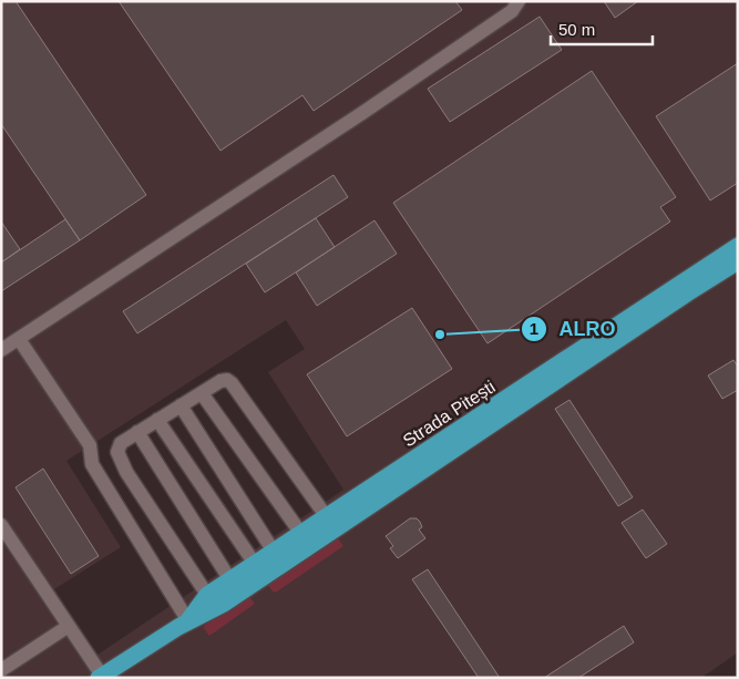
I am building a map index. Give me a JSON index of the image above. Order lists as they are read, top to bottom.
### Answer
{
  "streets": {
    "main road": ["Strada Pitești"]
  },
  "places": ["ALRO"],
  "scale_bar": "50 m"
}
